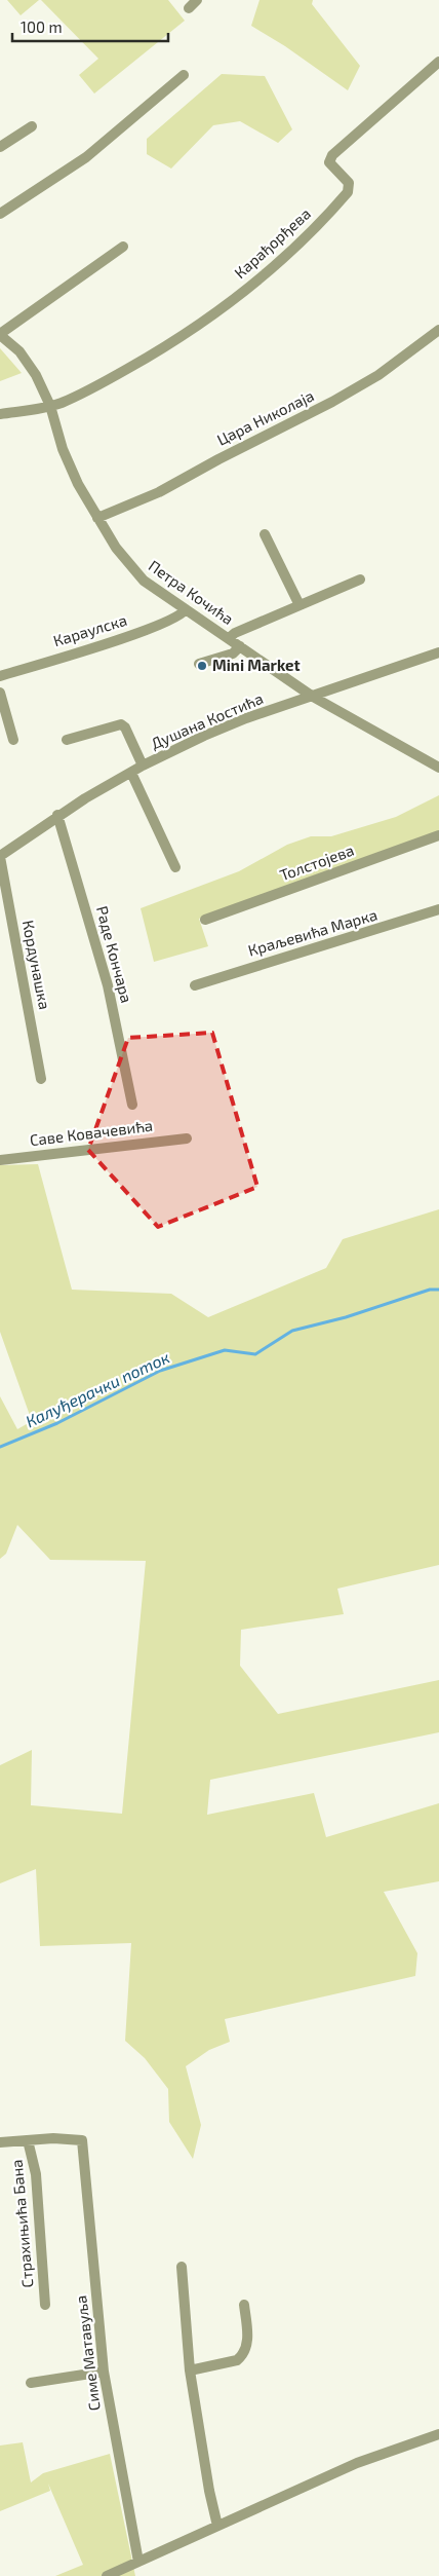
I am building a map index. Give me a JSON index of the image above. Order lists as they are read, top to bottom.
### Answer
{
  "streets": {
    "street": [
      "Карађорђева",
      "Цара Николаја",
      "Петра Кочића",
      "Караулска",
      "Душана Костића",
      "Толстојева",
      "Краљевића Марка",
      "Раде Кончара",
      "Кордунашка",
      "Саве Ковачевића",
      "Страхињића Бана",
      "Симе Матавуља"
    ]
  },
  "crossings": [
    ["Карађорђева", "Петра Кочића"],
    ["Цара Николаја", "Петра Кочића"],
    ["Петра Кочића", "Караулска"],
    ["Петра Кочића", "Душана Костића"],
    ["Душана Костића", "Раде Кончара"],
    ["Душана Костића", "Кордунашка"],
    ["Страхињића Бана", "Симе Матавуља"]
  ],
  "water": ["Калуђерачки поток"],
  "places": ["Mini Market"],
  "scale_bar": "100 m"
}
